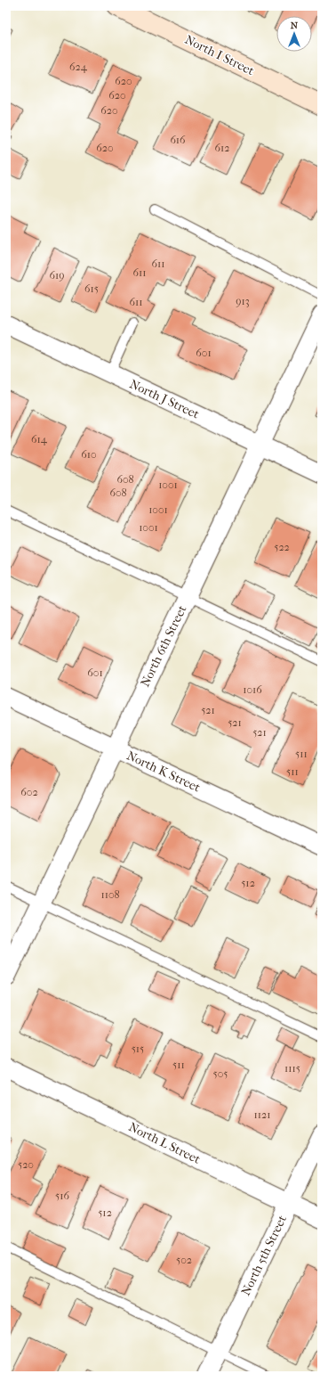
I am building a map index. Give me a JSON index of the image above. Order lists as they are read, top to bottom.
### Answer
{
  "streets": {
    "main road": ["North I Street"],
    "street": [
      "North J Street",
      "North 6th Street",
      "North K Street",
      "North L Street",
      "North 5th Street"
    ]
  },
  "crossings": [
    ["North J Street", "North 6th Street"],
    ["North 6th Street", "North K Street"],
    ["North L Street", "North 5th Street"]
  ],
  "house_numbers": [
    "624",
    "620",
    "620",
    "620",
    "616",
    "620",
    "612",
    "611",
    "611",
    "619",
    "615",
    "913",
    "611",
    "601",
    "614",
    "610",
    "608",
    "1001",
    "608",
    "1001",
    "1001",
    "522",
    "601",
    "1016",
    "521",
    "521",
    "521",
    "511",
    "511",
    "602",
    "512",
    "1108",
    "515",
    "511",
    "1115",
    "505",
    "1121",
    "520",
    "516",
    "512",
    "502"
  ],
  "north": "top"
}
